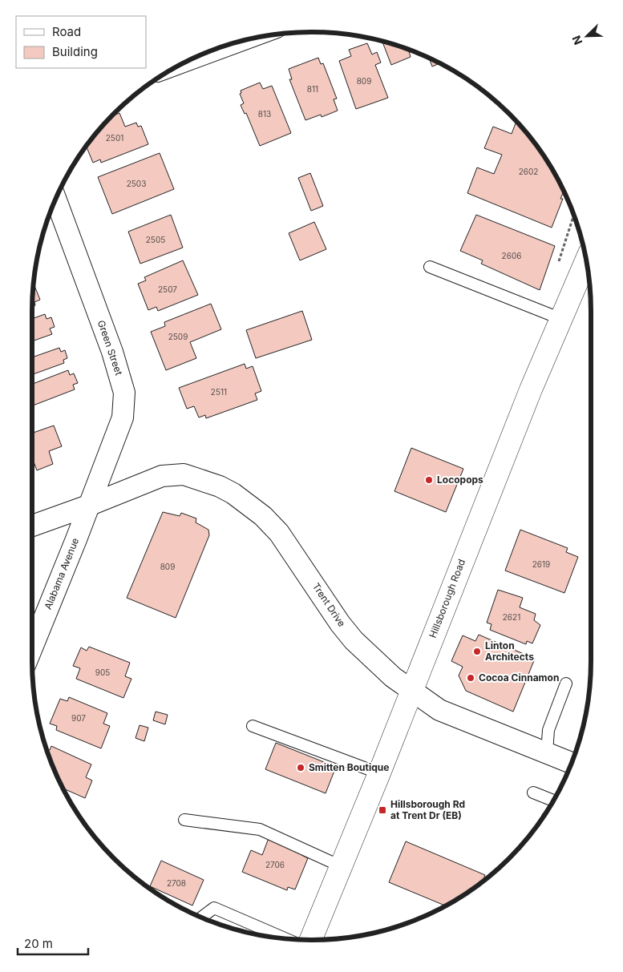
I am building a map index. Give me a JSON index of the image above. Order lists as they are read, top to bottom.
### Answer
{
  "streets": {
    "main road": ["Hillsborough Road"],
    "street": ["Green Street", "Alabama Avenue", "Trent Drive"]
  },
  "crossings": [
    ["Green Street", "Alabama Avenue"],
    ["Green Street", "Trent Drive"],
    ["Alabama Avenue", "Trent Drive"],
    ["Hillsborough Road", "Trent Drive"]
  ],
  "places": {
    "other": [
      "Locopops",
      "Linton Architects",
      "Cocoa Cinnamon",
      "Smitten Boutique"
    ],
    "transit": ["Hillsborough Rd at Trent Dr (EB)"]
  },
  "house_numbers": [
    "809",
    "811",
    "813",
    "2501",
    "2602",
    "2503",
    "2505",
    "2606",
    "2507",
    "2509",
    "2511",
    "2619",
    "809",
    "2621",
    "905",
    "907",
    "2706",
    "2708"
  ],
  "legend": ["Road", "Building"],
  "scale_bar": "20 m",
  "north": "bottom left"
}
